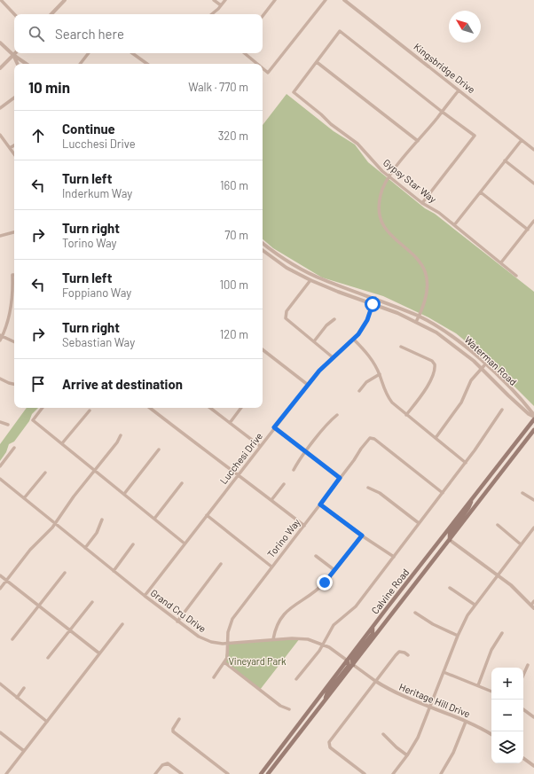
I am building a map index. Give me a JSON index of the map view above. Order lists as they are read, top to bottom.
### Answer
{
  "streets": {
    "main road": ["Calvine Road"],
    "street": [
      "Kingsbridge Drive",
      "Gypsy Star Way",
      "Waterman Road",
      "Lucchesi Drive",
      "Torino Way",
      "Grand Cru Drive",
      "Heritage Hill Drive"
    ]
  },
  "crossings": [
    ["Waterman Road", "Lucchesi Drive"],
    ["Lucchesi Drive", "Grand Cru Drive"],
    ["Torino Way", "Grand Cru Drive"],
    ["Calvine Road", "Grand Cru Drive"],
    ["Calvine Road", "Heritage Hill Drive"],
    ["Grand Cru Drive", "Heritage Hill Drive"]
  ],
  "parks": ["Vineyard Park"],
  "north": "top left",
  "page": {
    "search": "Search here",
    "heading": ["10 min", "Walk · 770 m"],
    "list": [
      ["Continue", "Lucchesi Drive", "320 m"],
      ["Turn left", "Inderkum Way", "160 m"],
      ["Turn right", "Torino Way", "70 m"],
      ["Turn left", "Foppiano Way", "100 m"],
      ["Turn right", "Sebastian Way", "120 m"],
      "Arrive at destination"
    ],
    "map_buttons": ["+", "−"]
  }
}
